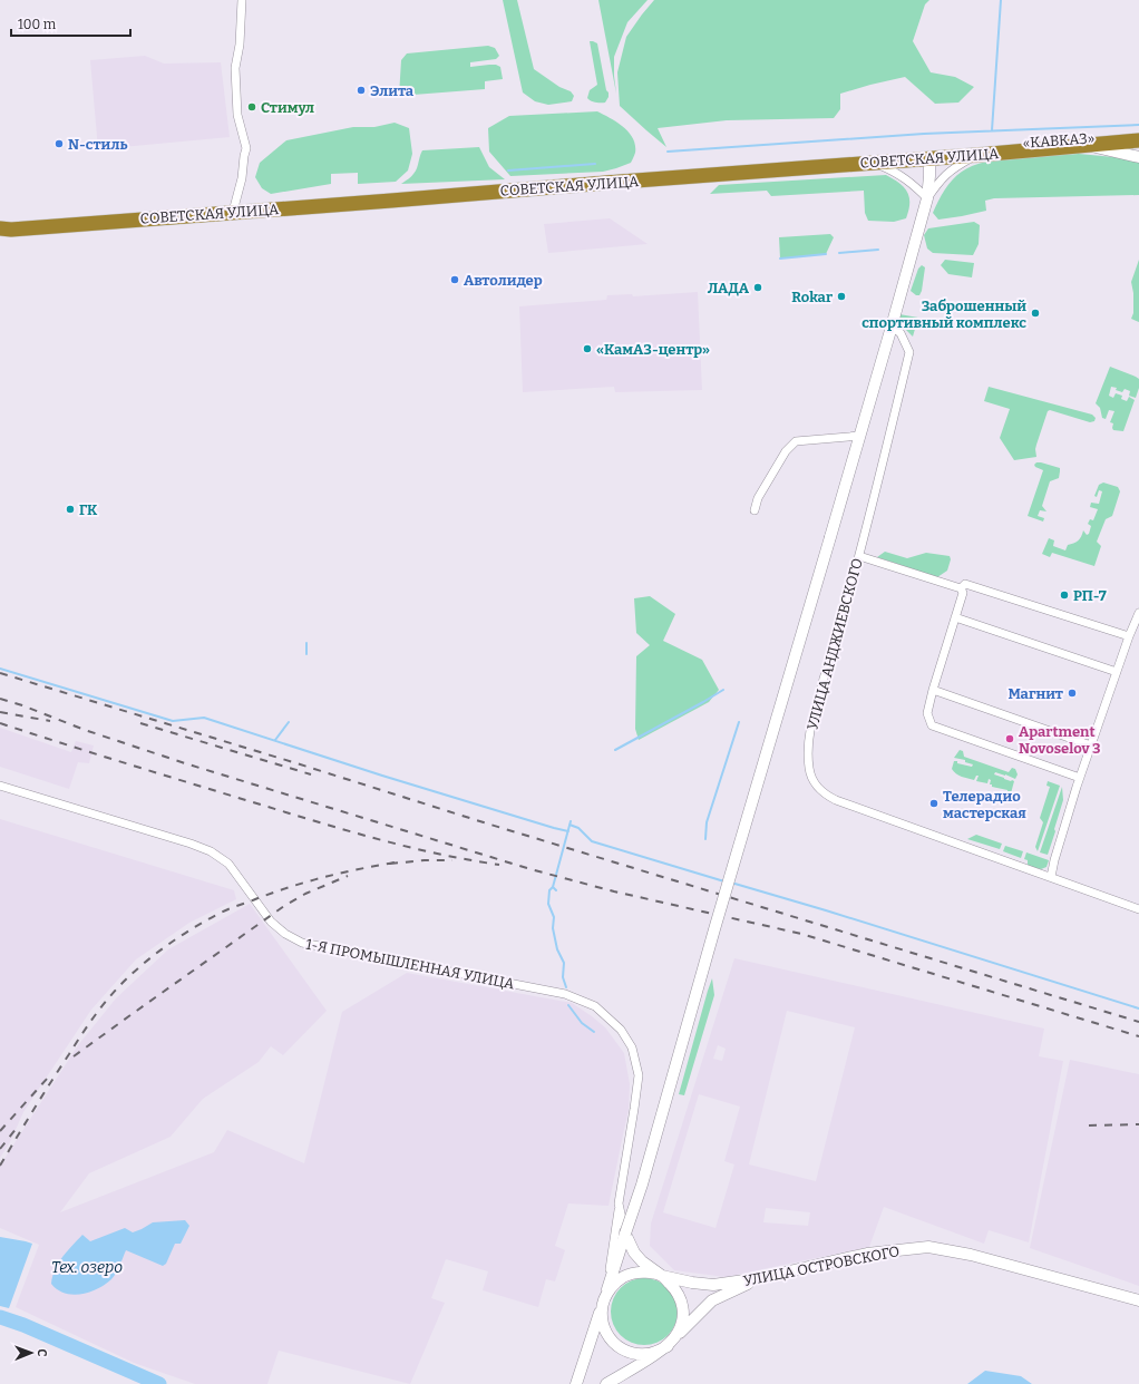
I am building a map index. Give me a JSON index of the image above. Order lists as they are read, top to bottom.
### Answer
{
  "streets": {
    "highway": ["«КАВКАЗ»", "СОВЕТСКАЯ УЛИЦА"],
    "street": ["УЛИЦА АНДЖИЕВСКОГО", "1-Я ПРОМЫШЛЕННАЯ УЛИЦА", "УЛИЦА ОСТРОВСКОГО"]
  },
  "crossings": [
    ["«КАВКАЗ»", "СОВЕТСКАЯ УЛИЦА"],
    ["1-Я ПРОМЫШЛЕННАЯ УЛИЦА", "УЛИЦА ОСТРОВСКОГО"]
  ],
  "water": ["Тех. озеро"],
  "places": [
    "Элита",
    "Стимул",
    "N-стиль",
    "Автолидер",
    "ЛАДА",
    "Rokar",
    "Заброшенный спортивный комплекс",
    "«КамАЗ-центр»",
    "ГК",
    "РП-7",
    "Магнит",
    "Apartment Novoselov 3",
    "Телерадио мастерская"
  ],
  "scale_bar": "100 m",
  "north": "right"
}
